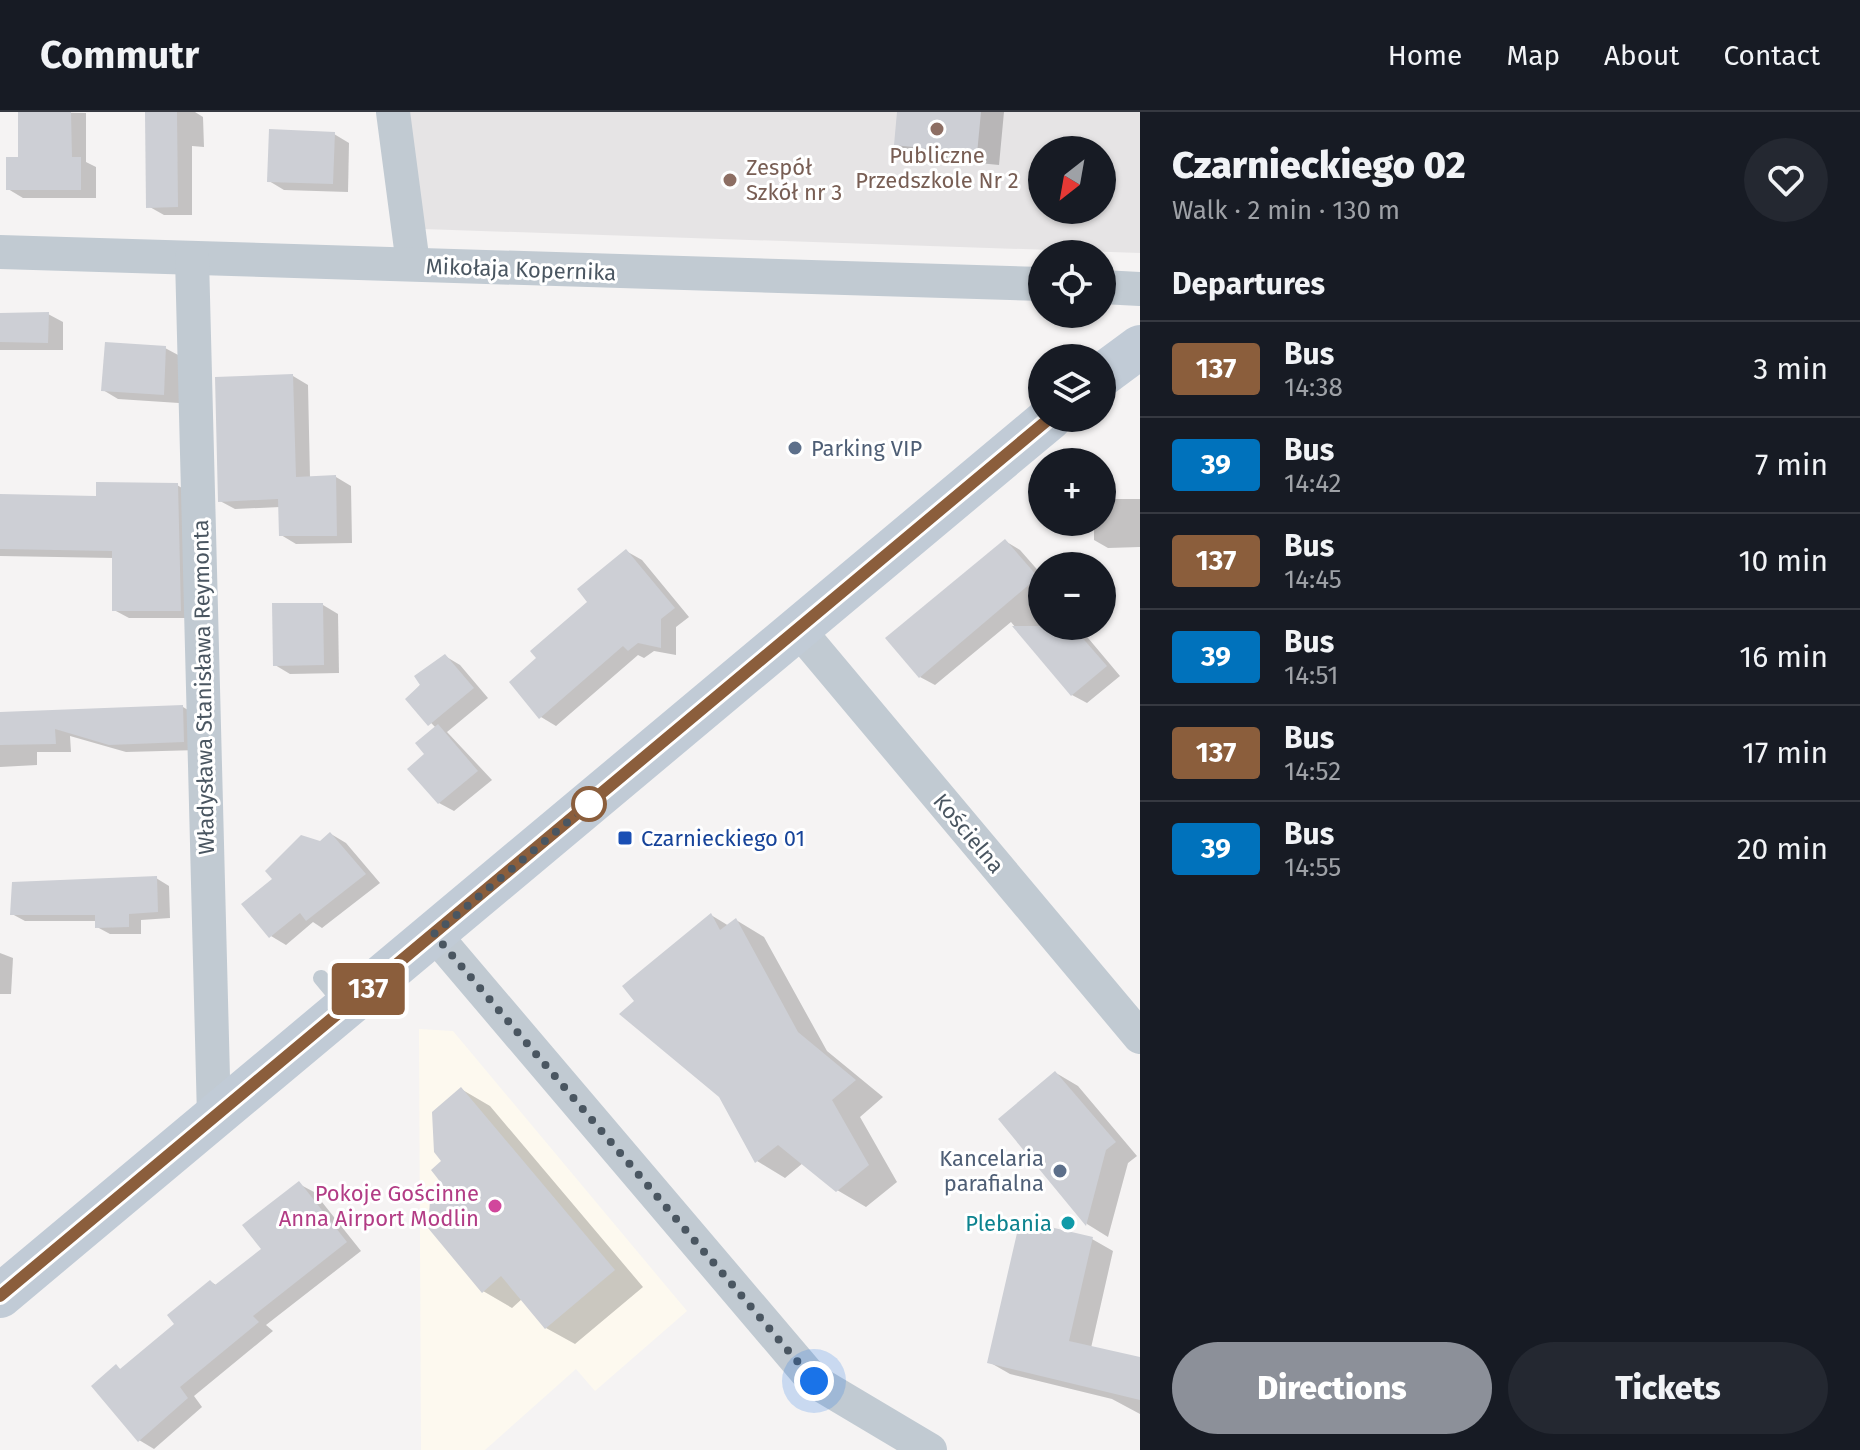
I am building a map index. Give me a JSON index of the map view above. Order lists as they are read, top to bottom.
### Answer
{
  "streets": {
    "street": ["Mikołaja Kopernika", "Władysława Stanisława Reymonta", "Kościelna"]
  },
  "crossings": [
    ["Mikołaja Kopernika", "Władysława Stanisława Reymonta"]
  ],
  "places": {
    "other": [
      "Publiczne Przedszkole Nr 2",
      "Zespół Szkół nr 3",
      "Parking VIP",
      "Kancelaria parafialna",
      "Pokoje Gościnne Anna Airport Modlin",
      "Plebania"
    ],
    "transit": ["Czarnieckiego 01"]
  },
  "lines": ["bus line 137"],
  "north": "bottom left",
  "page": {
    "header": "Commutr",
    "nav": [
      "Home",
      "Map",
      "About",
      "Contact"
    ],
    "on_map": "137",
    "heading": [
      ["Czarnieckiego 02", "Walk · 2 min · 130 m"],
      "Departures"
    ],
    "map_buttons": ["+", "−"],
    "list": [
      {
        "mark": "137",
        "name": "Bus",
        "note": "14:38",
        "value": "3 min"
      },
      {
        "mark": "39",
        "name": "Bus",
        "note": "14:42",
        "value": "7 min"
      },
      {
        "mark": "137",
        "name": "Bus",
        "note": "14:45",
        "value": "10 min"
      },
      {
        "mark": "39",
        "name": "Bus",
        "note": "14:51",
        "value": "16 min"
      },
      {
        "mark": "137",
        "name": "Bus",
        "note": "14:52",
        "value": "17 min"
      },
      {
        "mark": "39",
        "name": "Bus",
        "note": "14:55",
        "value": "20 min"
      }
    ],
    "buttons": ["Directions", "Tickets"]
  }
}
